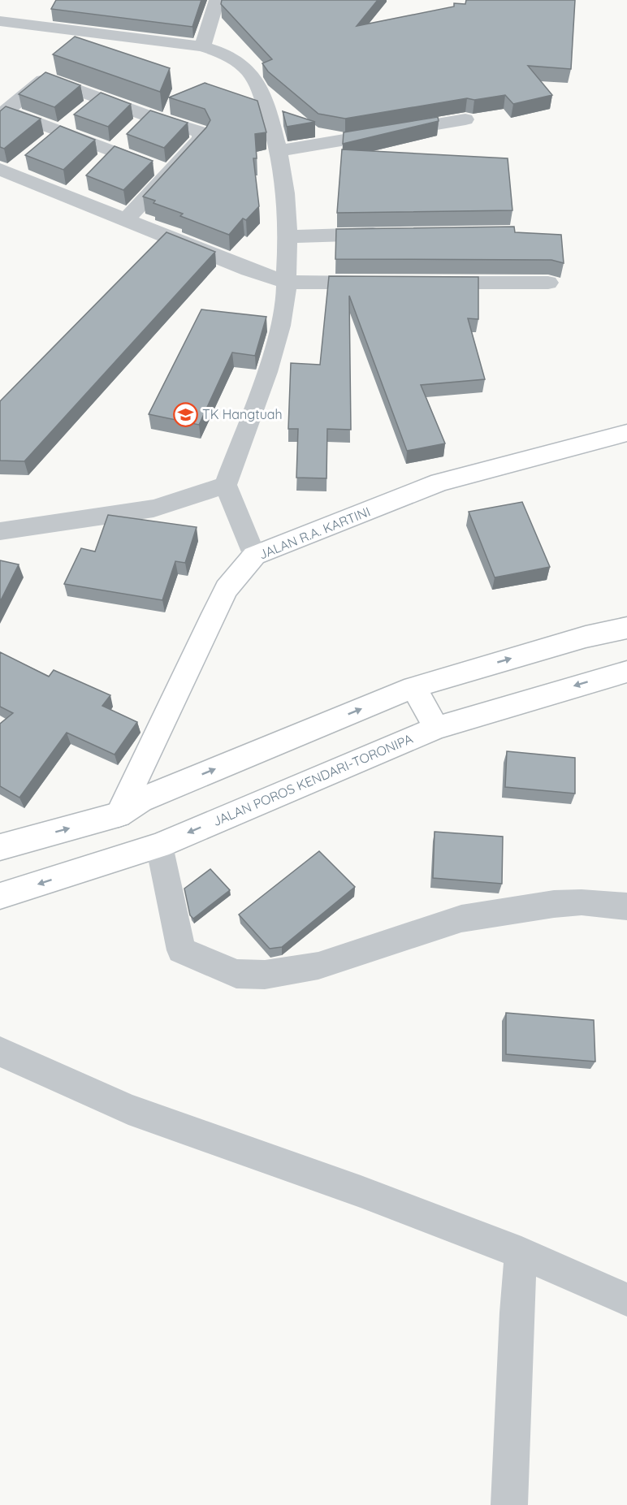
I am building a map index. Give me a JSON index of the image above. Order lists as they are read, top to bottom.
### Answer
{
  "streets": {
    "main road": ["JALAN R.A. KARTINI", "JALAN POROS KENDARI-TORONIPA"]
  },
  "places": {
    "school or university": ["TK Hangtuah"]
  }
}
